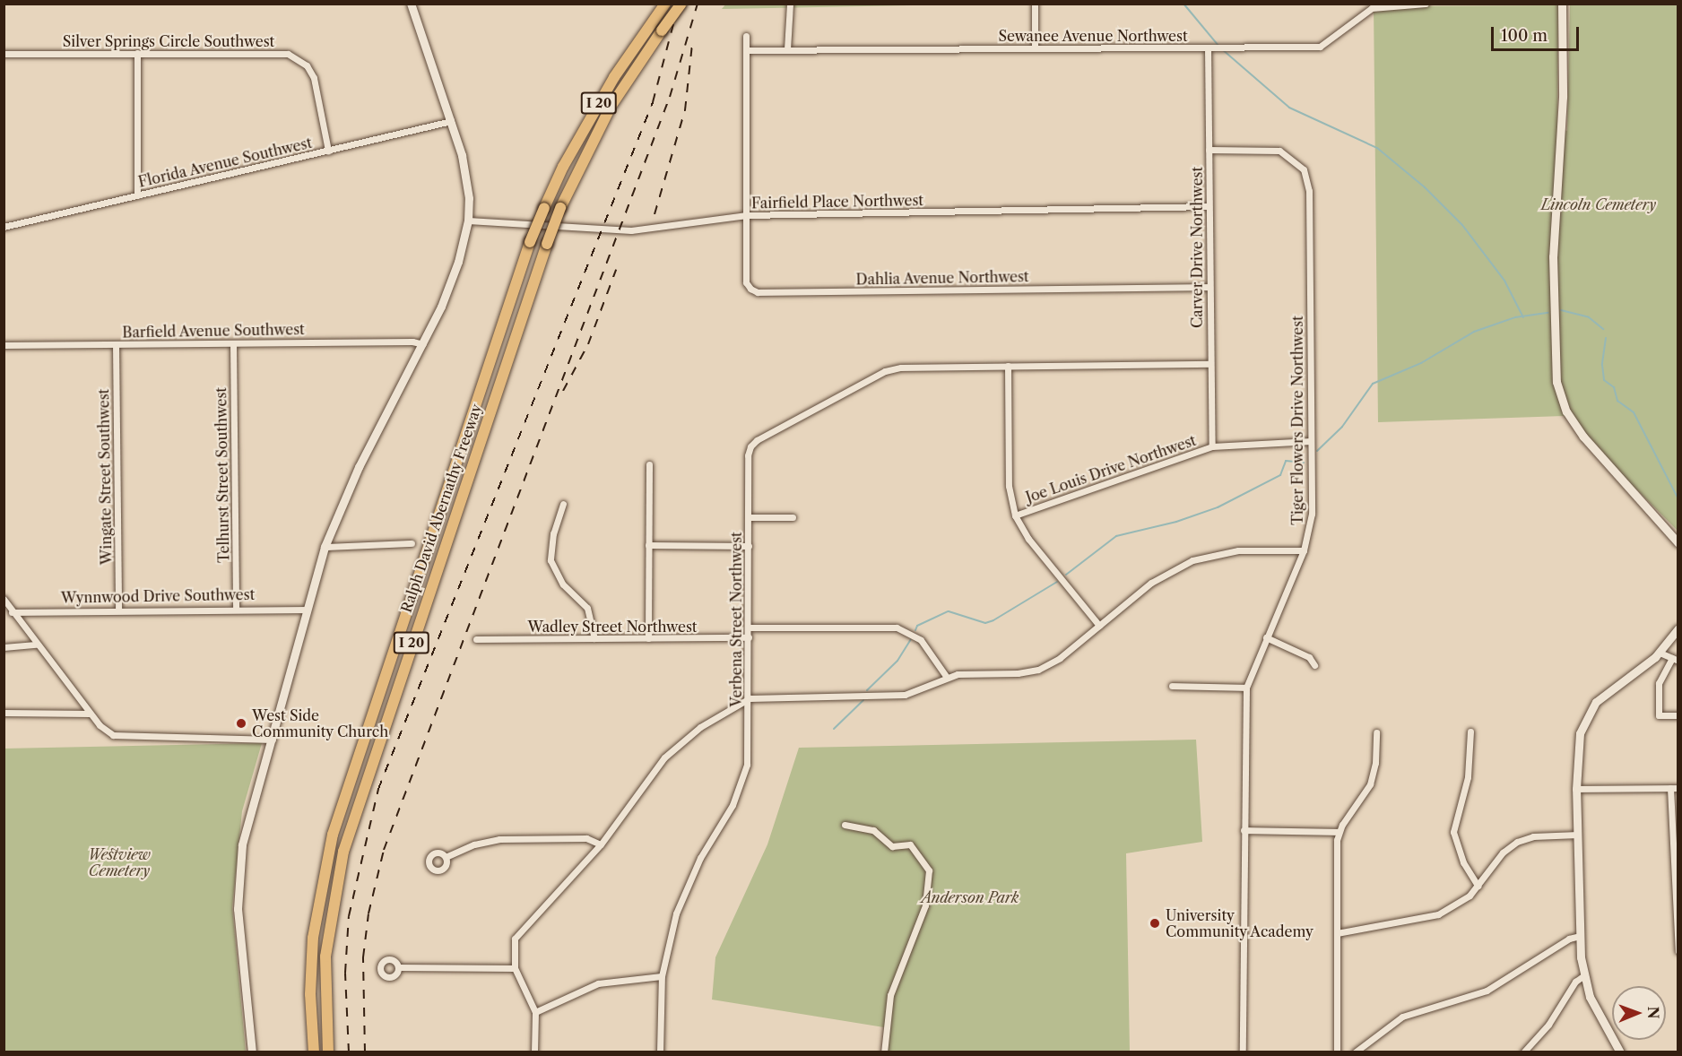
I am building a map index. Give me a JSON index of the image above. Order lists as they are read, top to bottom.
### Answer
{
  "streets": {
    "highway": ["I 20", "Ralph David Abernathy Freeway"],
    "street": [
      "Sewanee Avenue Northwest",
      "Silver Springs Circle Southwest",
      "Florida Avenue Southwest",
      "Fairfield Place Northwest",
      "Carver Drive Northwest",
      "Dahlia Avenue Northwest",
      "Barfield Avenue Southwest",
      "Tiger Flowers Drive Northwest",
      "Joe Louis Drive Northwest",
      "Telhurst Street Southwest",
      "Wingate Street Southwest",
      "Wynnwood Drive Southwest",
      "Verbena Street Northwest",
      "Wadley Street Northwest"
    ]
  },
  "crossings": [
    ["Sewanee Avenue Northwest", "Carver Drive Northwest"],
    ["Silver Springs Circle Southwest", "Florida Avenue Southwest"],
    ["Fairfield Place Northwest", "Carver Drive Northwest"],
    ["Fairfield Place Northwest", "Dahlia Avenue Northwest"],
    ["Carver Drive Northwest", "Dahlia Avenue Northwest"],
    ["Carver Drive Northwest", "Tiger Flowers Drive Northwest"],
    ["Carver Drive Northwest", "Joe Louis Drive Northwest"],
    ["Carver Drive Northwest", "Verbena Street Northwest"],
    ["Barfield Avenue Southwest", "Telhurst Street Southwest"],
    ["Barfield Avenue Southwest", "Wingate Street Southwest"],
    ["Tiger Flowers Drive Northwest", "Joe Louis Drive Northwest"],
    ["Telhurst Street Southwest", "Wynnwood Drive Southwest"],
    ["Wingate Street Southwest", "Wynnwood Drive Southwest"],
    ["Verbena Street Northwest", "Wadley Street Northwest"]
  ],
  "parks": ["Lincoln Cemetery", "Westview Cemetery", "Anderson Park"],
  "places": ["West Side Community Church", "University Community Academy"],
  "scale_bar": "100 m",
  "north": "right"
}
